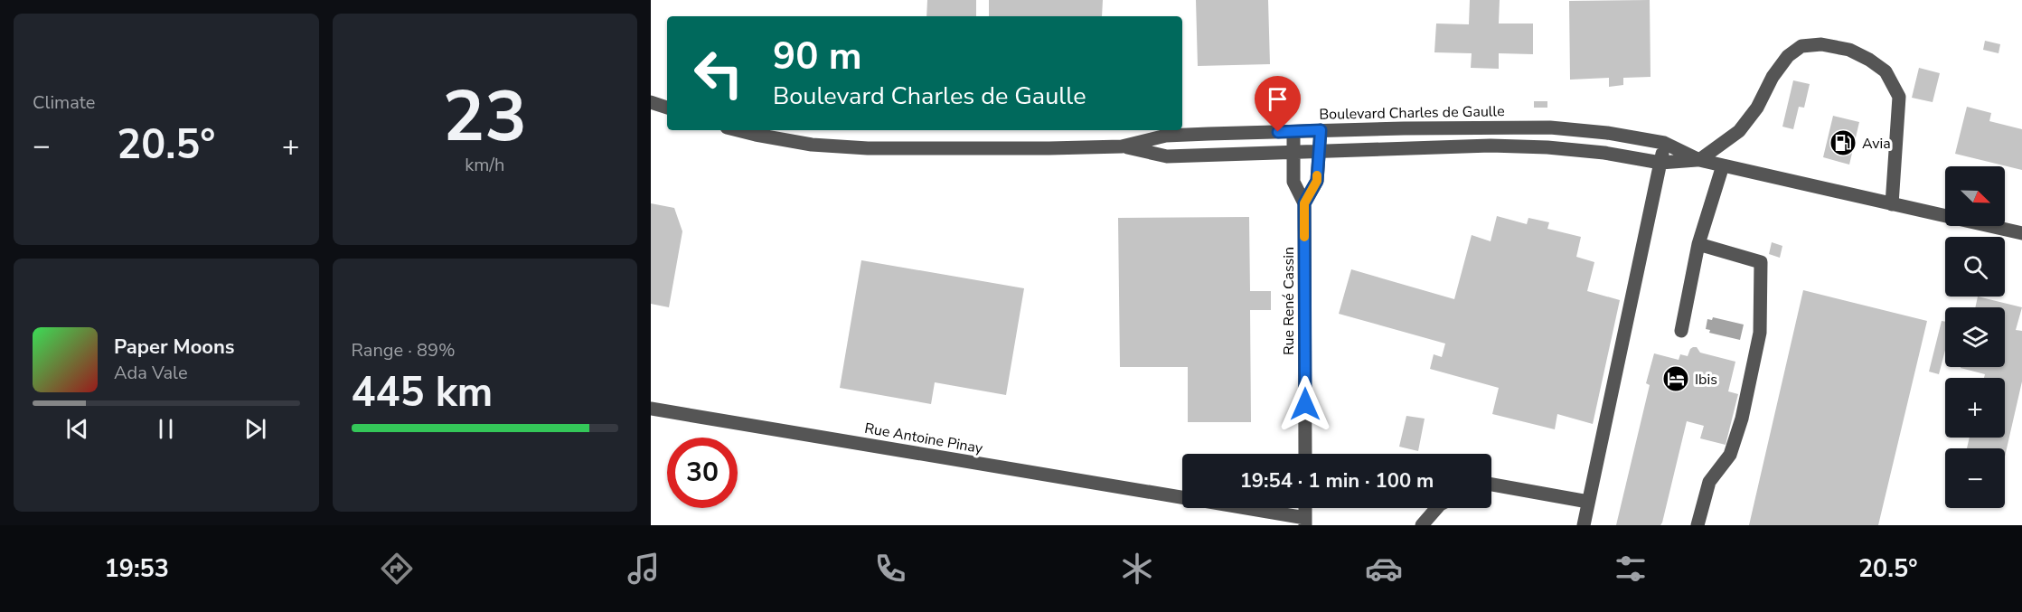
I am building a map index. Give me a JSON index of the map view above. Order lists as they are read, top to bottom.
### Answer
{
  "streets": {
    "street": ["Boulevard Charles de Gaulle", "Rue René Cassin", "Rue Antoine Pinay"]
  },
  "crossings": [
    ["Boulevard Charles de Gaulle", "Rue René Cassin"]
  ],
  "places": {
    "fuel station": ["Avia"],
    "hotel": ["Ibis"]
  },
  "north": "bottom right",
  "page": {
    "tile": [
      "Climate",
      ["23", "km/h"],
      ["Range · 89%", "445 km"]
    ],
    "turn": ["90 m", "Boulevard Charles de Gaulle"],
    "heat": ["−", "20.5°", "+"],
    "map_buttons": ["+", "−"],
    "song": ["Paper Moons", "Ada Vale"],
    "limit": "30",
    "trip": "19:54 · 1 min · 100 m",
    "tabs": ["19:53", "20.5°"]
  }
}
